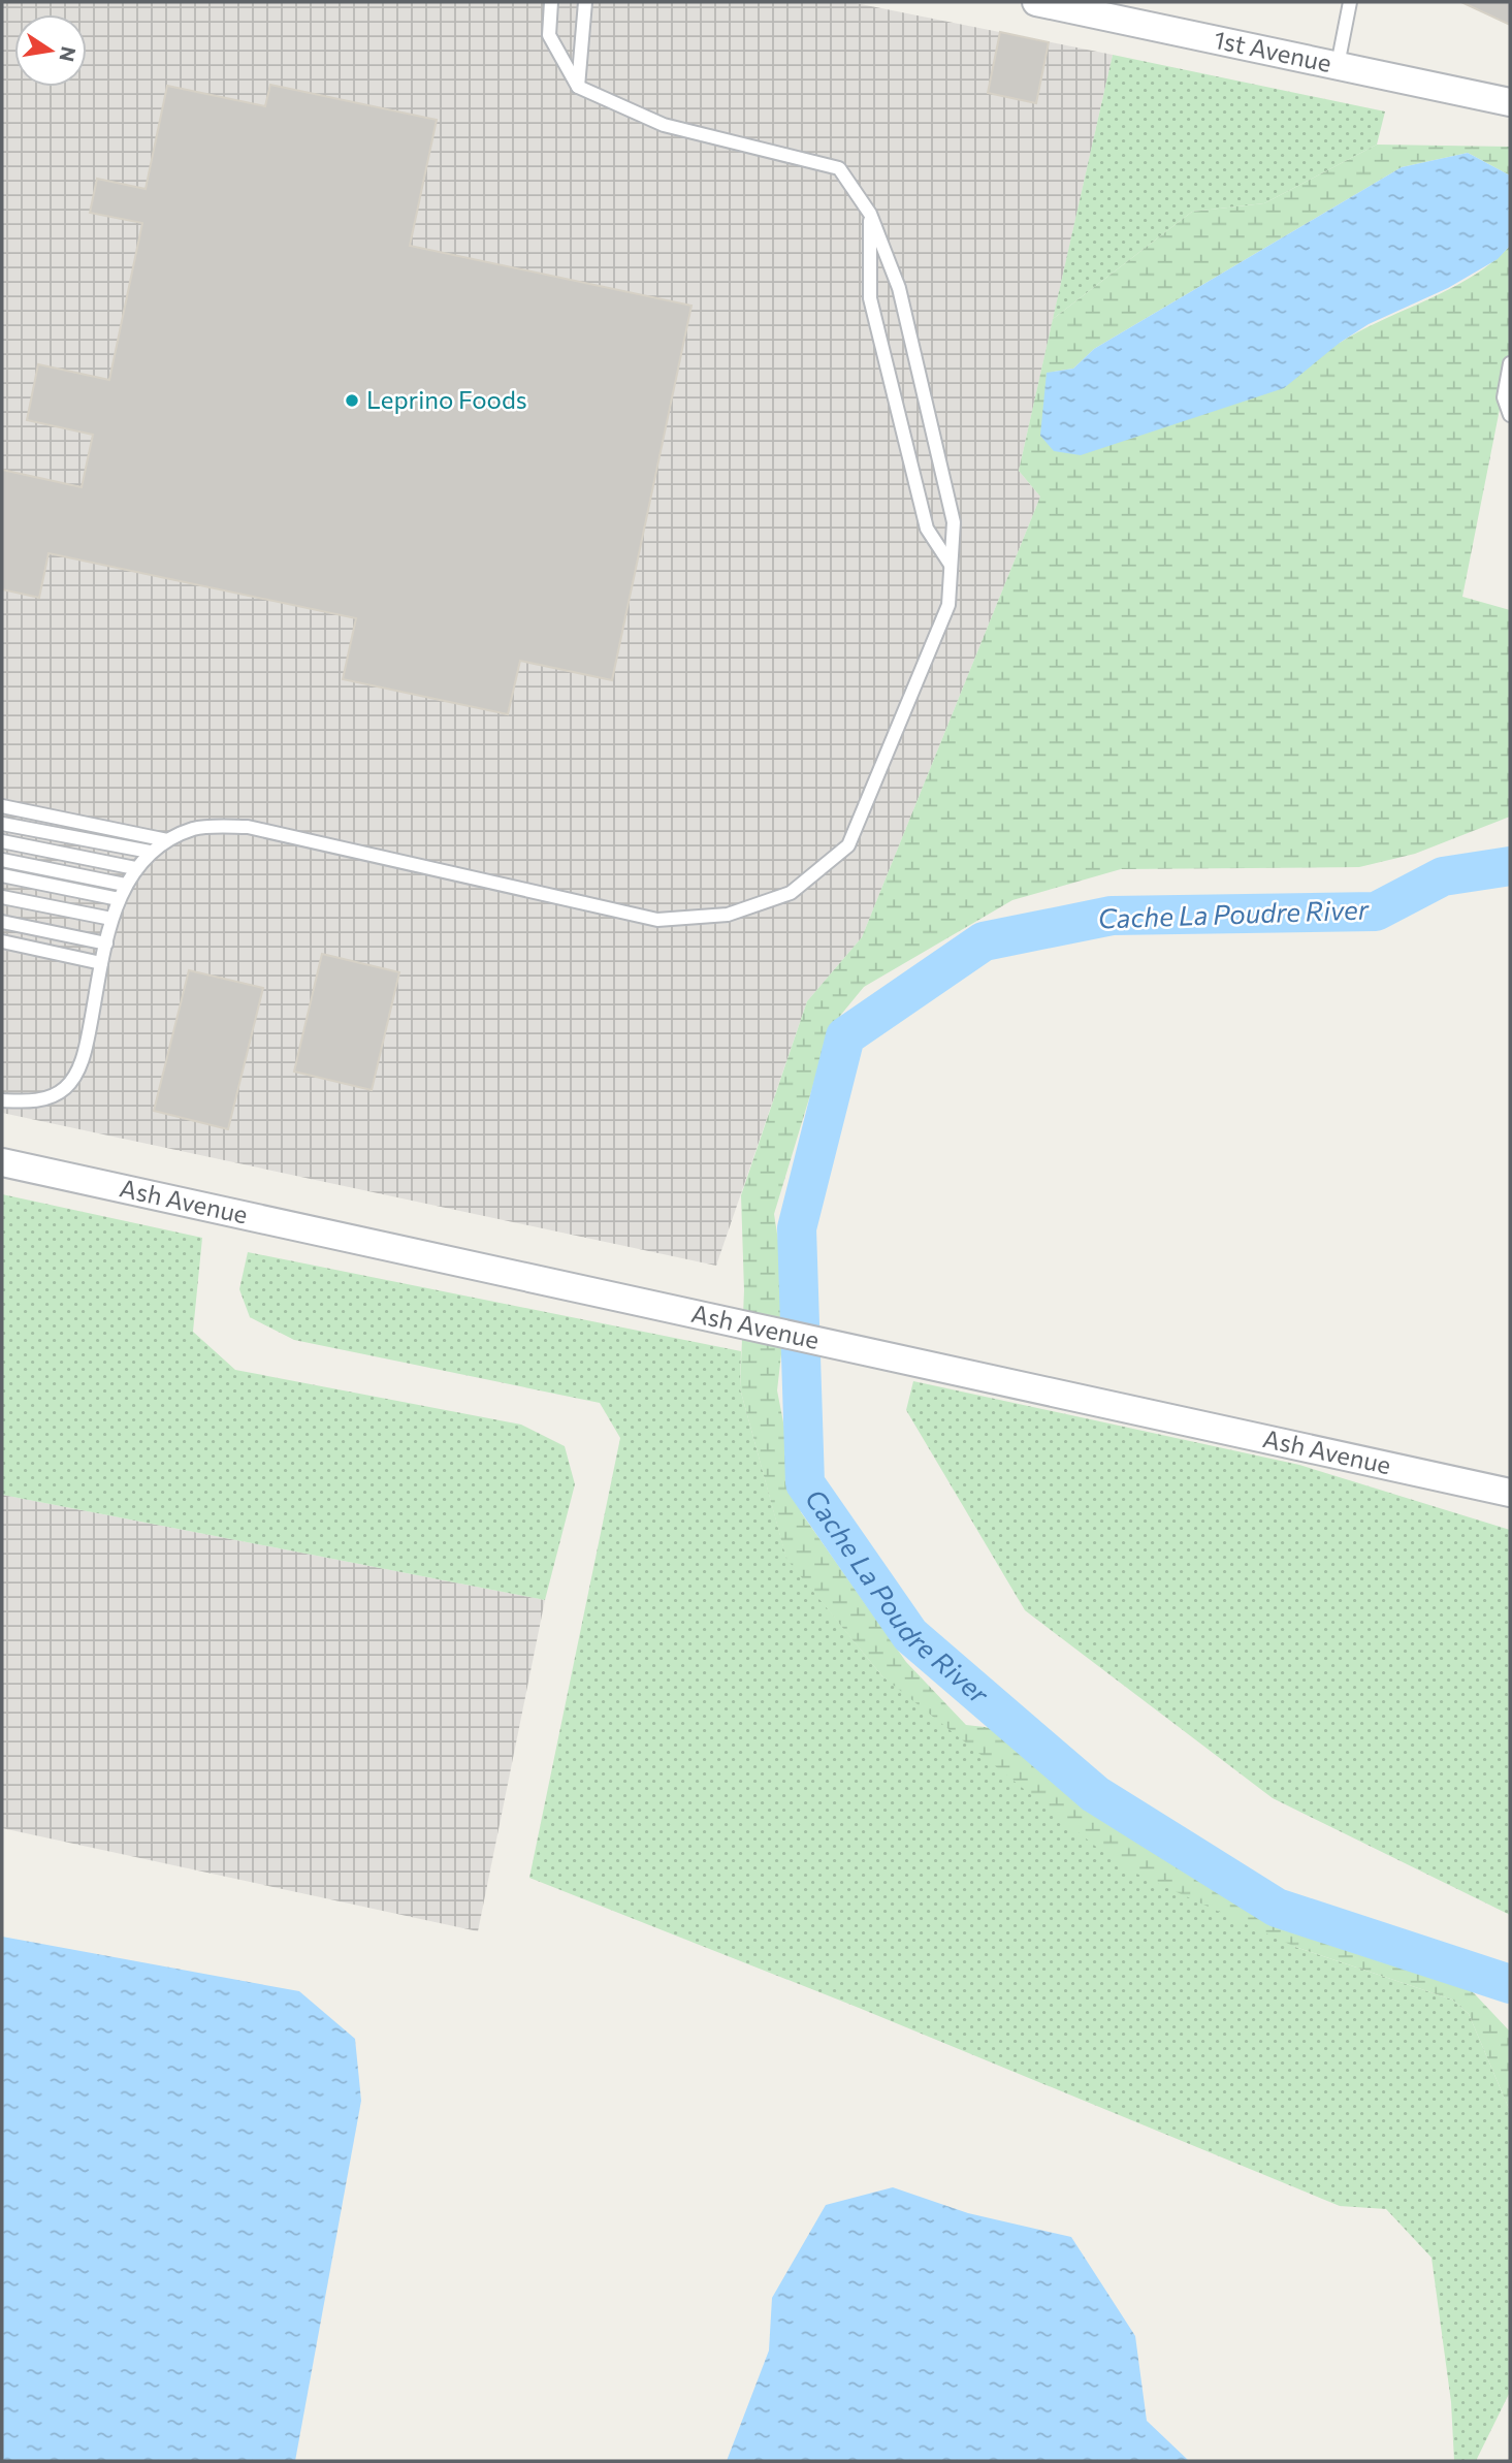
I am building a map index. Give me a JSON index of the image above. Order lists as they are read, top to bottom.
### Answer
{
  "streets": {
    "street": ["1st Avenue", "Ash Avenue"]
  },
  "water": ["Cache La Poudre River"],
  "places": ["Leprino Foods"],
  "north": "right"
}
